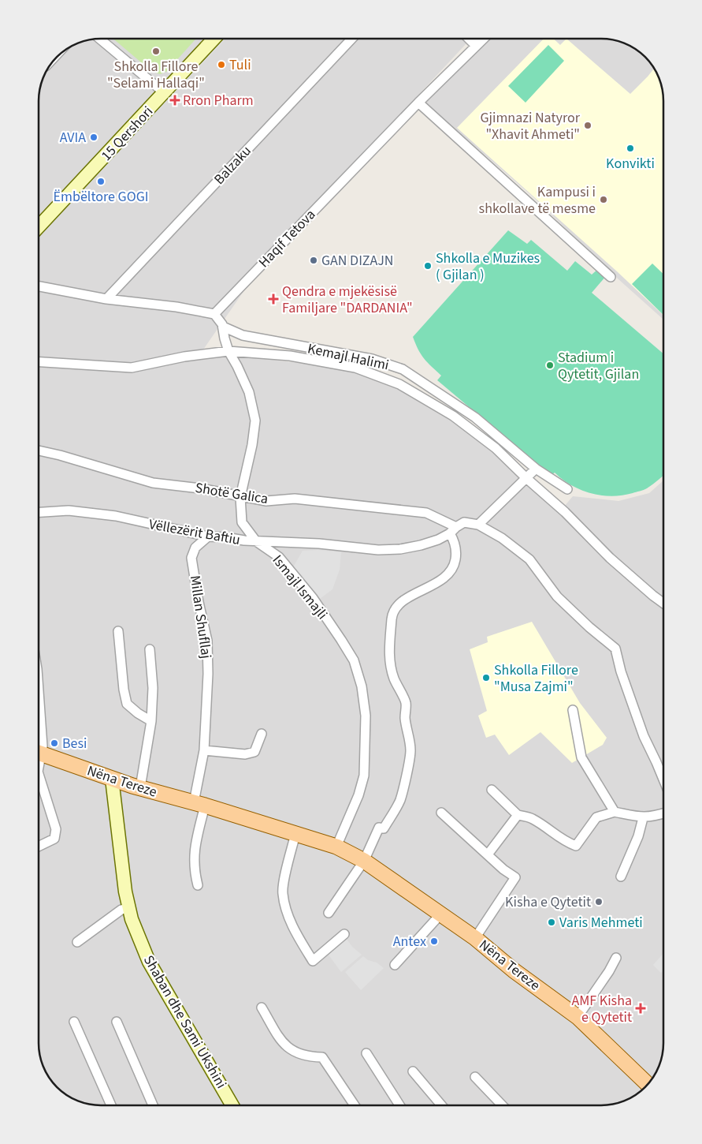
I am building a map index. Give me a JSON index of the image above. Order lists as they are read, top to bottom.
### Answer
{
  "streets": {
    "main road": ["Nëna Tereze"],
    "street": [
      "15 Qershori",
      "Balzaku",
      "Haqif Tetova",
      "Kemajl Halimi",
      "Shotë Galica",
      "Vëllezërit Baftiu",
      "Ismajl Ismajli",
      "Millan Shufllaj",
      "Shaban dhe Sami Ukshini"
    ]
  },
  "crossings": [
    ["Haqif Tetova", "Ismajl Ismajli"],
    ["Kemajl Halimi", "Ismajl Ismajli"],
    ["Shotë Galica", "Vëllezërit Baftiu"],
    ["Shotë Galica", "Ismajl Ismajli"],
    ["Vëllezërit Baftiu", "Ismajl Ismajli"],
    ["Vëllezërit Baftiu", "Millan Shufllaj"],
    ["Ismajl Ismajli", "Nëna Tereze"],
    ["Millan Shufllaj", "Nëna Tereze"],
    ["Nëna Tereze", "Shaban dhe Sami Ukshini"]
  ],
  "places": {
    "other": [
      "Shkolla Fillore \"Selami Hallaqi\"",
      "Tuli",
      "Gjimnazi Natyror \"Xhavit Ahmeti\"",
      "AVIA",
      "Konvikti",
      "Ëmbëltore GOGI",
      "Kampusi i shkollave të mesme",
      "GAN DIZAJN",
      "Shkolla e Muzikes ( Gjilan )",
      "Stadium i Qytetit, Gjilan",
      "Shkolla Fillore \"Musa Zajmi\"",
      "Besi",
      "Kisha e Qytetit",
      "Varis Mehmeti",
      "Antex"
    ],
    "health": ["Rron Pharm", "Qendra e mjekësisë Familjare \"DARDANIA\"", "AMF Kisha e Qytetit"]
  }
}
